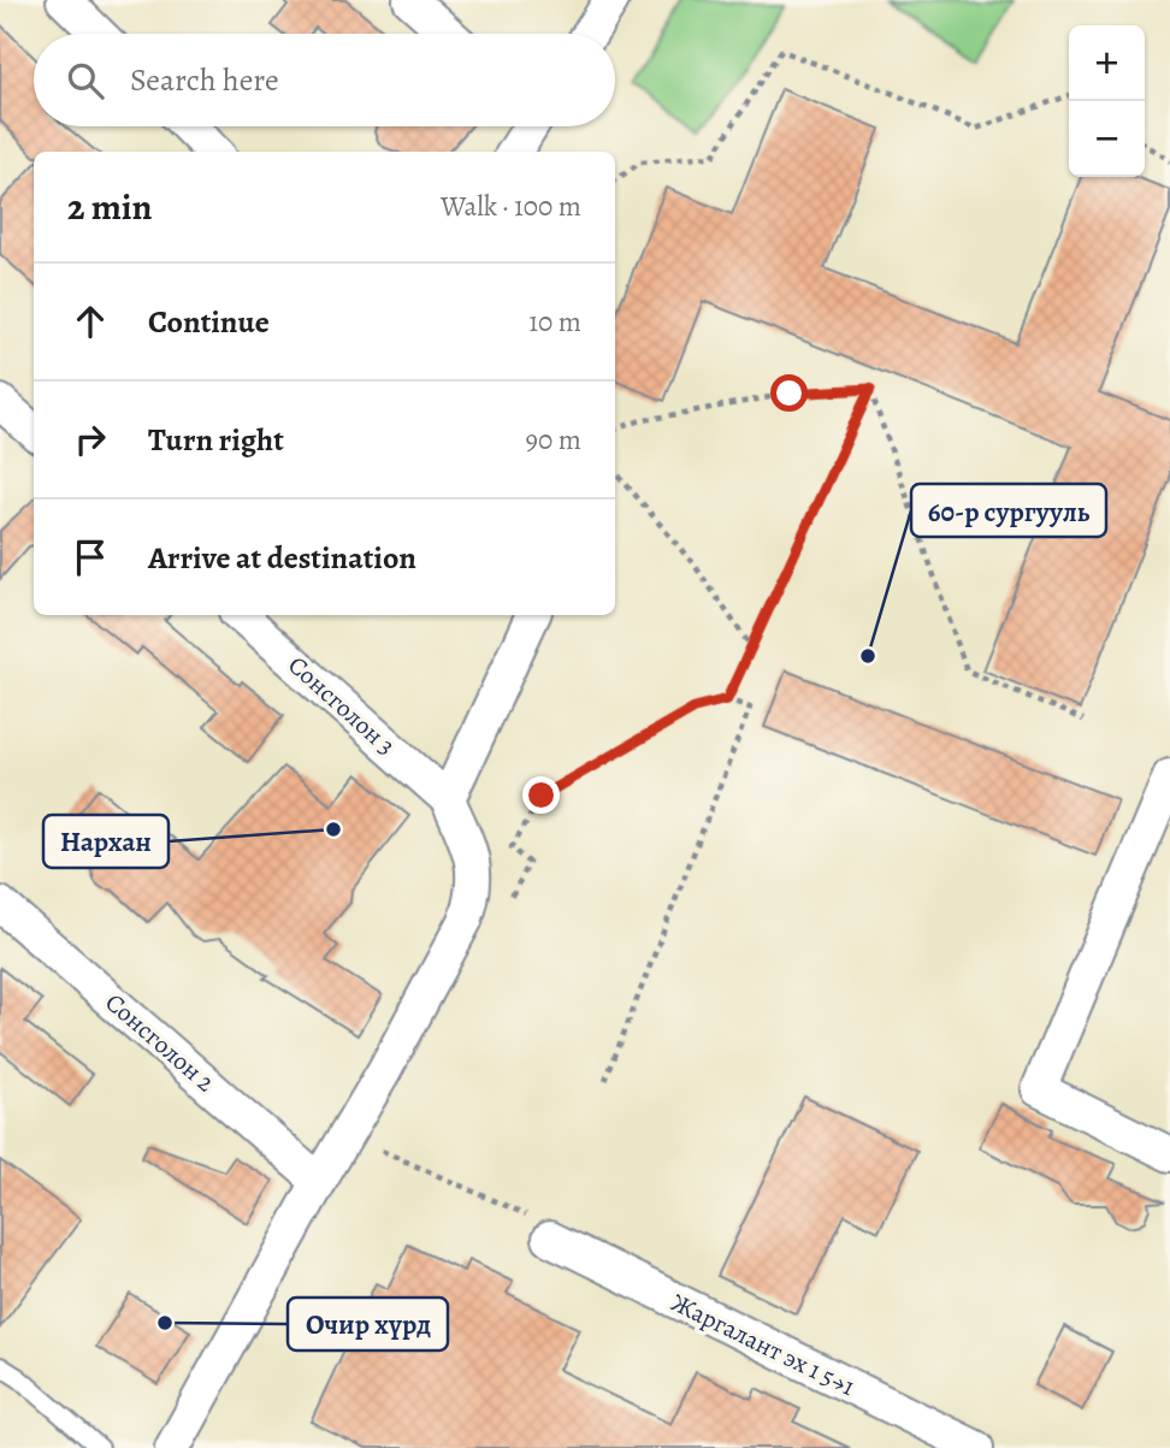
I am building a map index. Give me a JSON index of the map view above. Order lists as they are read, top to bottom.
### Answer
{
  "streets": {
    "street": ["Сонсголон 3", "Сонсголон 2", "Жаргалант эх 1 5→1"]
  },
  "places": ["60-р сургууль", "Нархан", "Очир хүрд"],
  "page": {
    "map_buttons": ["+", "−"],
    "search": "Search here",
    "heading": ["2 min", "Walk · 100 m"],
    "list": [
      ["Continue", "10 m"],
      ["Turn right", "90 m"],
      "Arrive at destination"
    ]
  }
}
